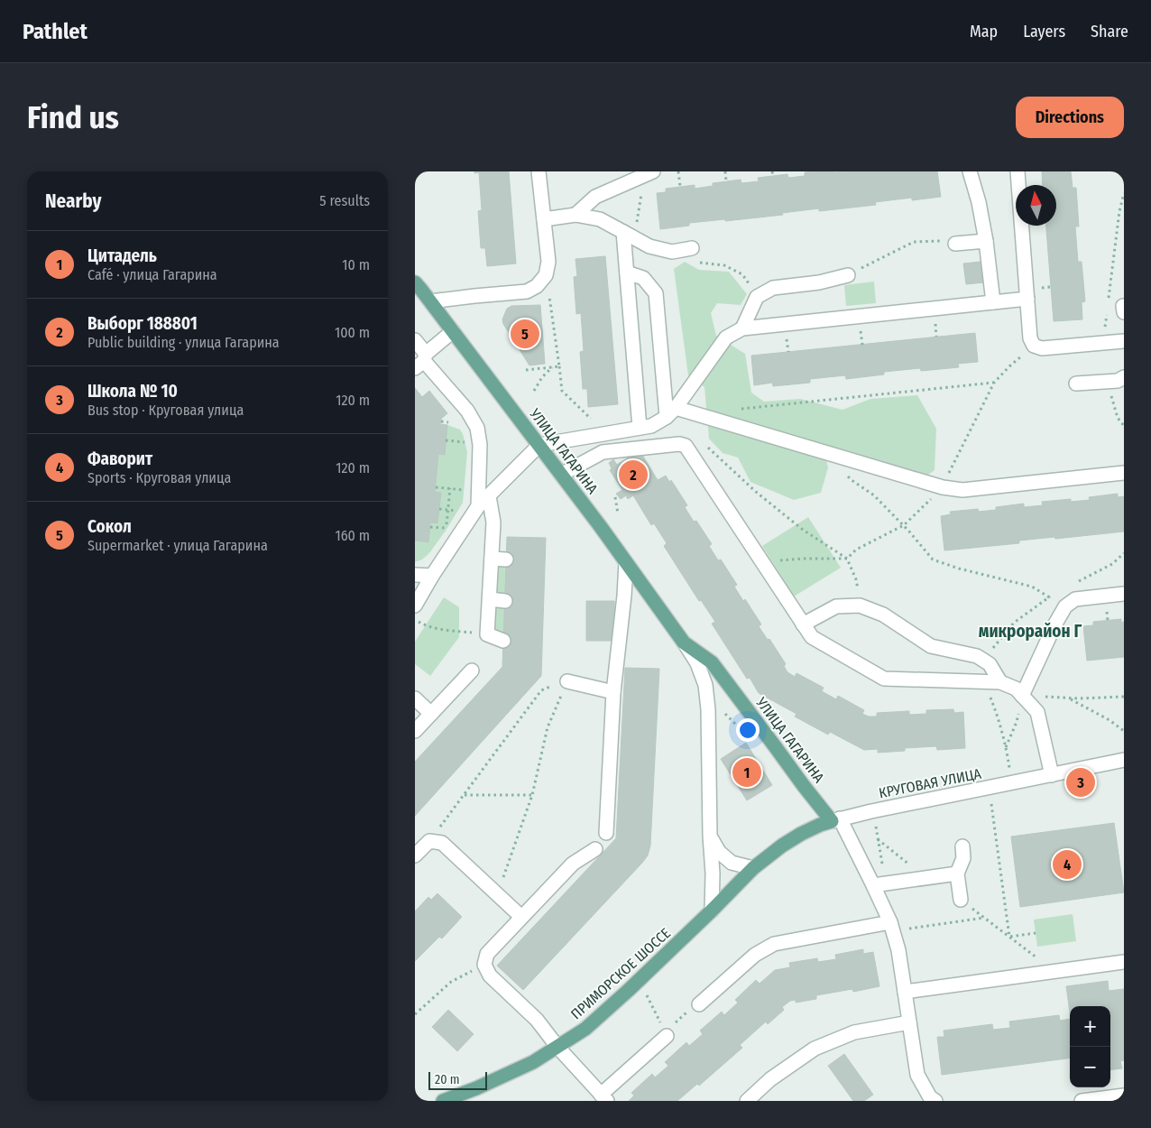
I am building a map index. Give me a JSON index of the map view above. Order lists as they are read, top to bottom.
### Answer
{
  "streets": {
    "main road": ["УЛИЦА ГАГАРИНА", "КРУГОВАЯ УЛИЦА", "ПРИМОРСКОЕ ШОССЕ"]
  },
  "crossings": [
    ["УЛИЦА ГАГАРИНА", "КРУГОВАЯ УЛИЦА"],
    ["УЛИЦА ГАГАРИНА", "ПРИМОРСКОЕ ШОССЕ"],
    ["КРУГОВАЯ УЛИЦА", "ПРИМОРСКОЕ ШОССЕ"]
  ],
  "districts": ["микрорайон Г"],
  "scale_bar": "20 m",
  "north": "top",
  "page": {
    "header": "Pathlet",
    "nav": ["Map", "Layers", "Share"],
    "buttons": "Directions",
    "title": "Find us",
    "heading": ["Nearby", "5 results"],
    "list": [
      {
        "mark": "1",
        "name": "Цитадель",
        "note": "Café · улица Гагарина",
        "value": "10 m"
      },
      {
        "mark": "2",
        "name": "Выборг 188801",
        "note": "Public building · улица Гагарина",
        "value": "100 m"
      },
      {
        "mark": "3",
        "name": "Школа № 10",
        "note": "Bus stop · Круговая улица",
        "value": "120 m"
      },
      {
        "mark": "4",
        "name": "Фаворит",
        "note": "Sports · Круговая улица",
        "value": "120 m"
      },
      {
        "mark": "5",
        "name": "Сокол",
        "note": "Supermarket · улица Гагарина",
        "value": "160 m"
      }
    ],
    "pins": [
      "5",
      "2",
      "1",
      "3",
      "4"
    ],
    "map_buttons": ["+", "−"],
    "scale": "20 m"
  }
}
